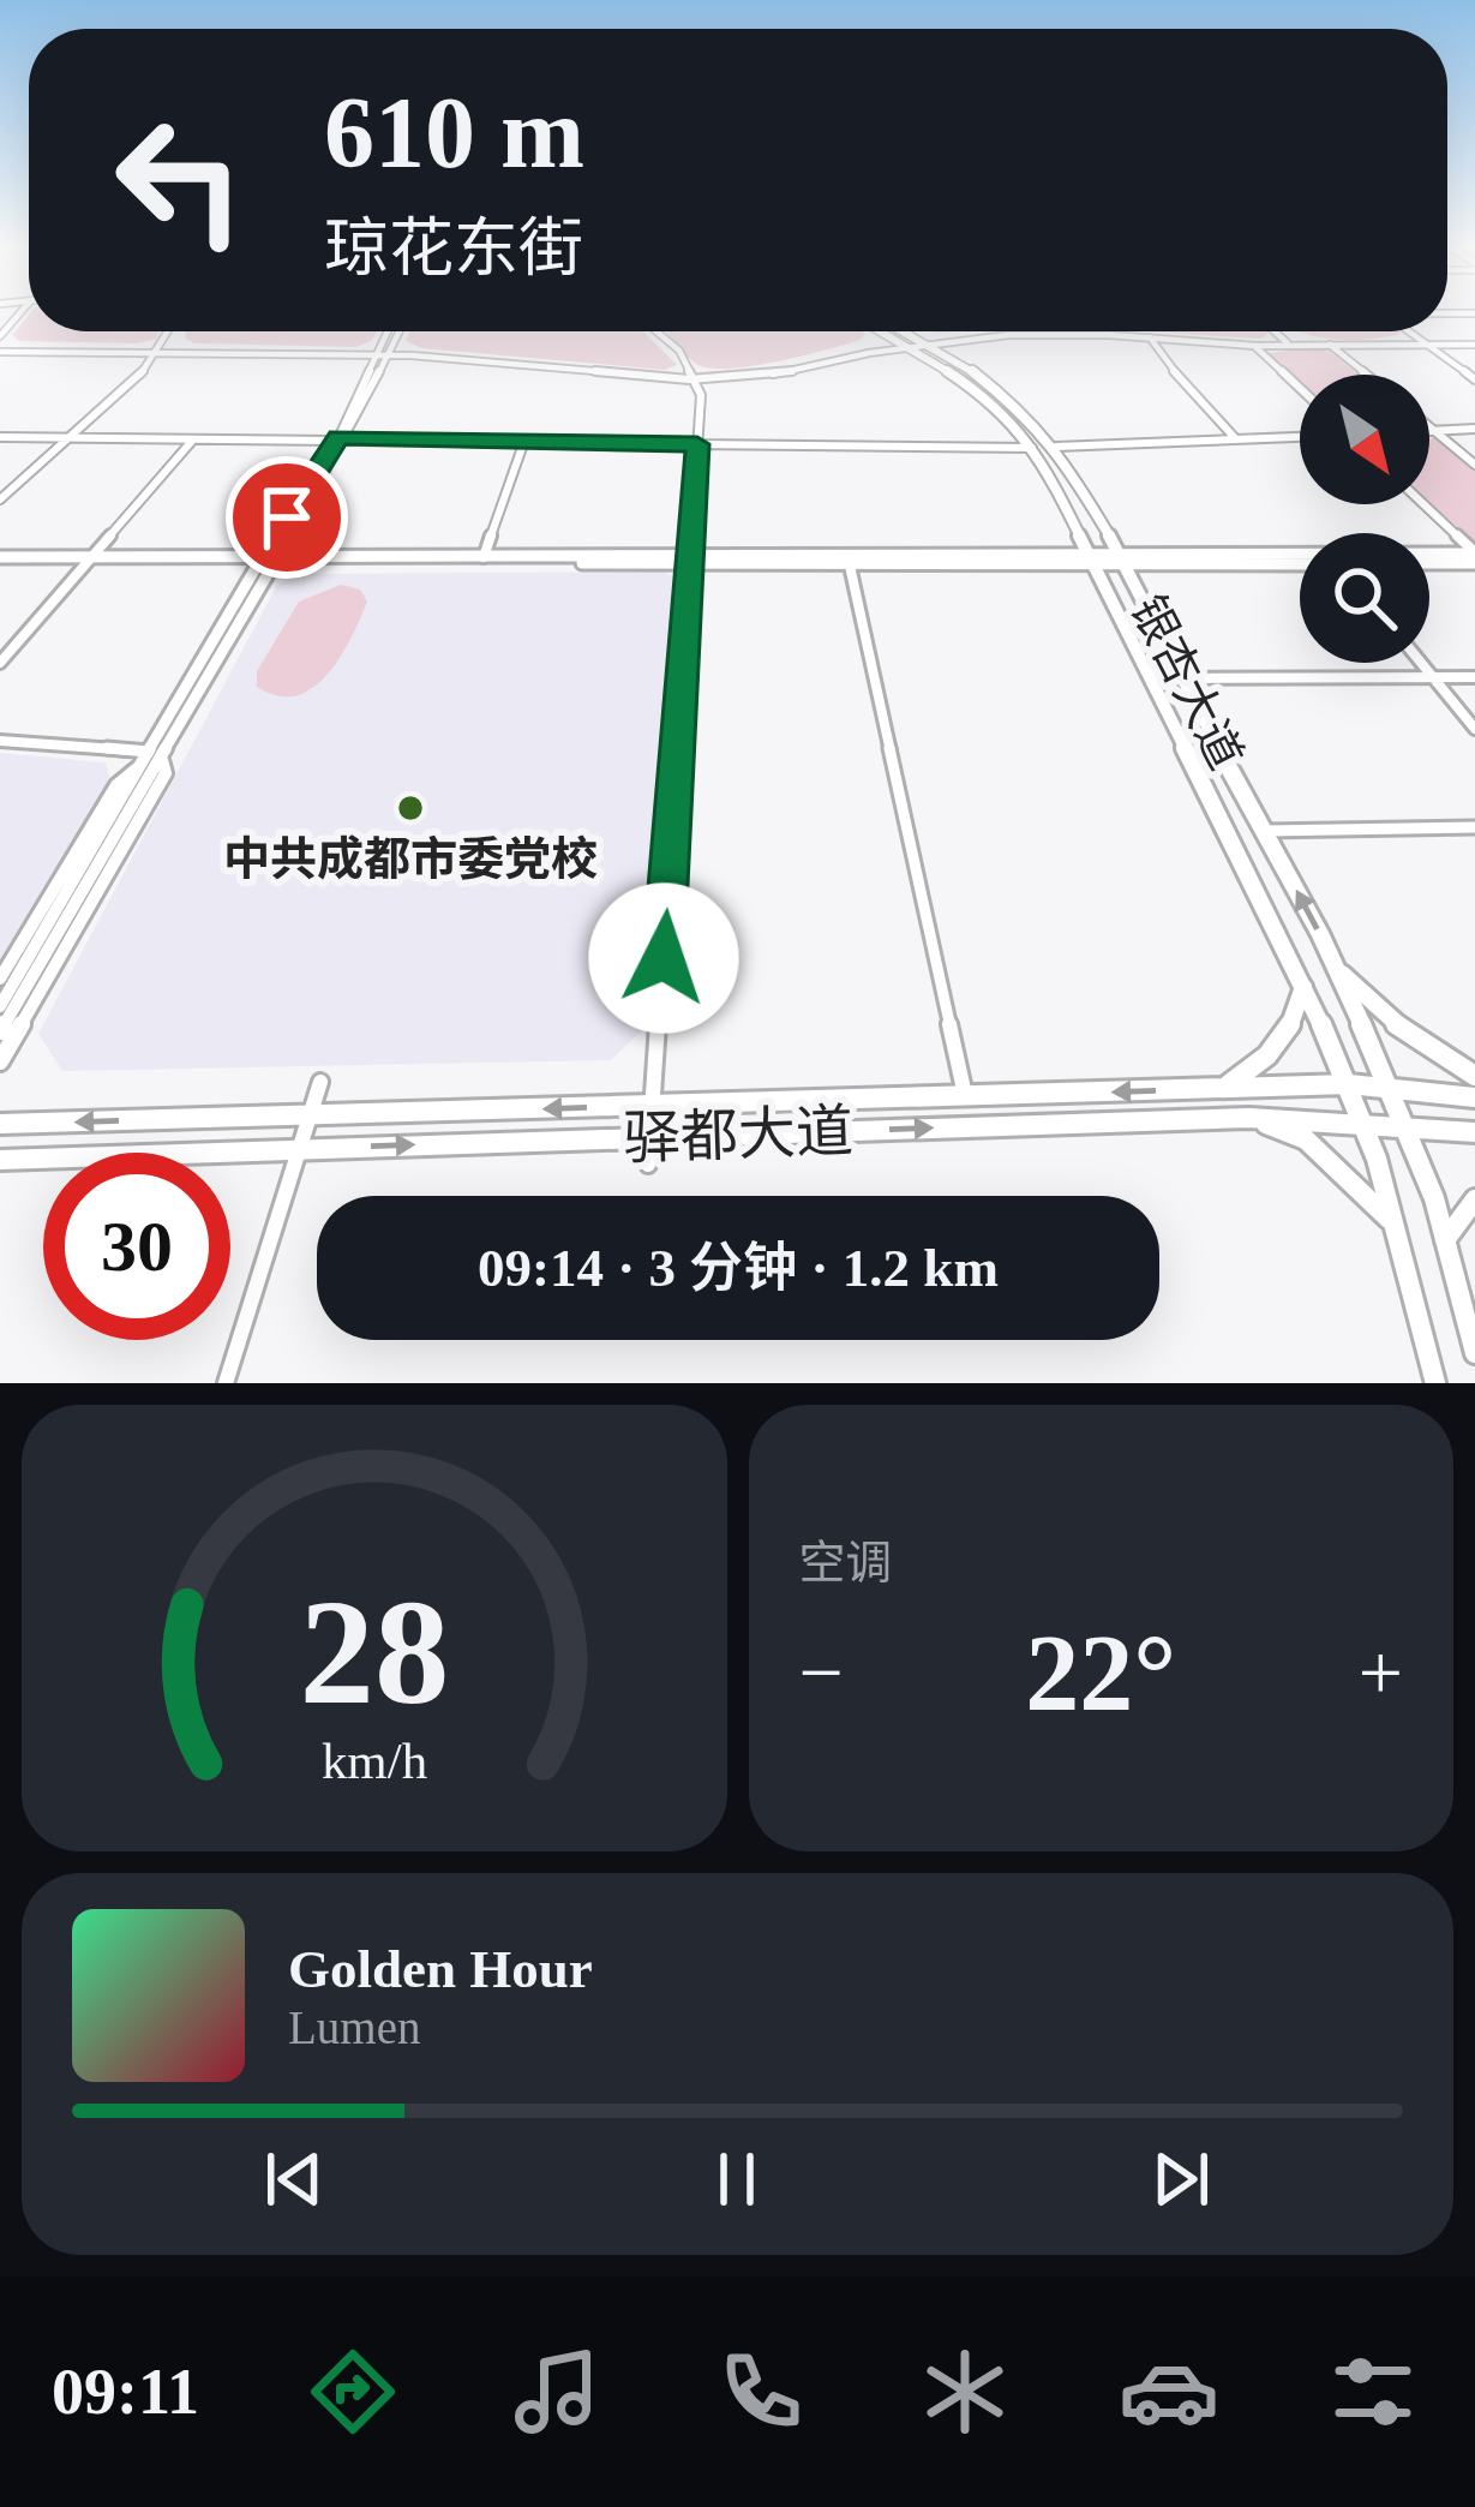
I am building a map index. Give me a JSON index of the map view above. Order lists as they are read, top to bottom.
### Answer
{
  "streets": {
    "main road": ["银杏大道", "驿都大道"]
  },
  "crossings": [
    ["银杏大道", "驿都大道"]
  ],
  "places": ["中共成都市委党校"],
  "north": "bottom right",
  "page": {
    "turn": ["610 m", "琼花东街"],
    "limit": "30",
    "trip": "09:14 · 3 分钟 · 1.2 km",
    "tile": "空调",
    "heat": ["−", "22°", "+"],
    "song": ["Golden Hour", "Lumen"],
    "tabs": "09:11",
    "gauge": ["28", "km/h"]
  }
}
